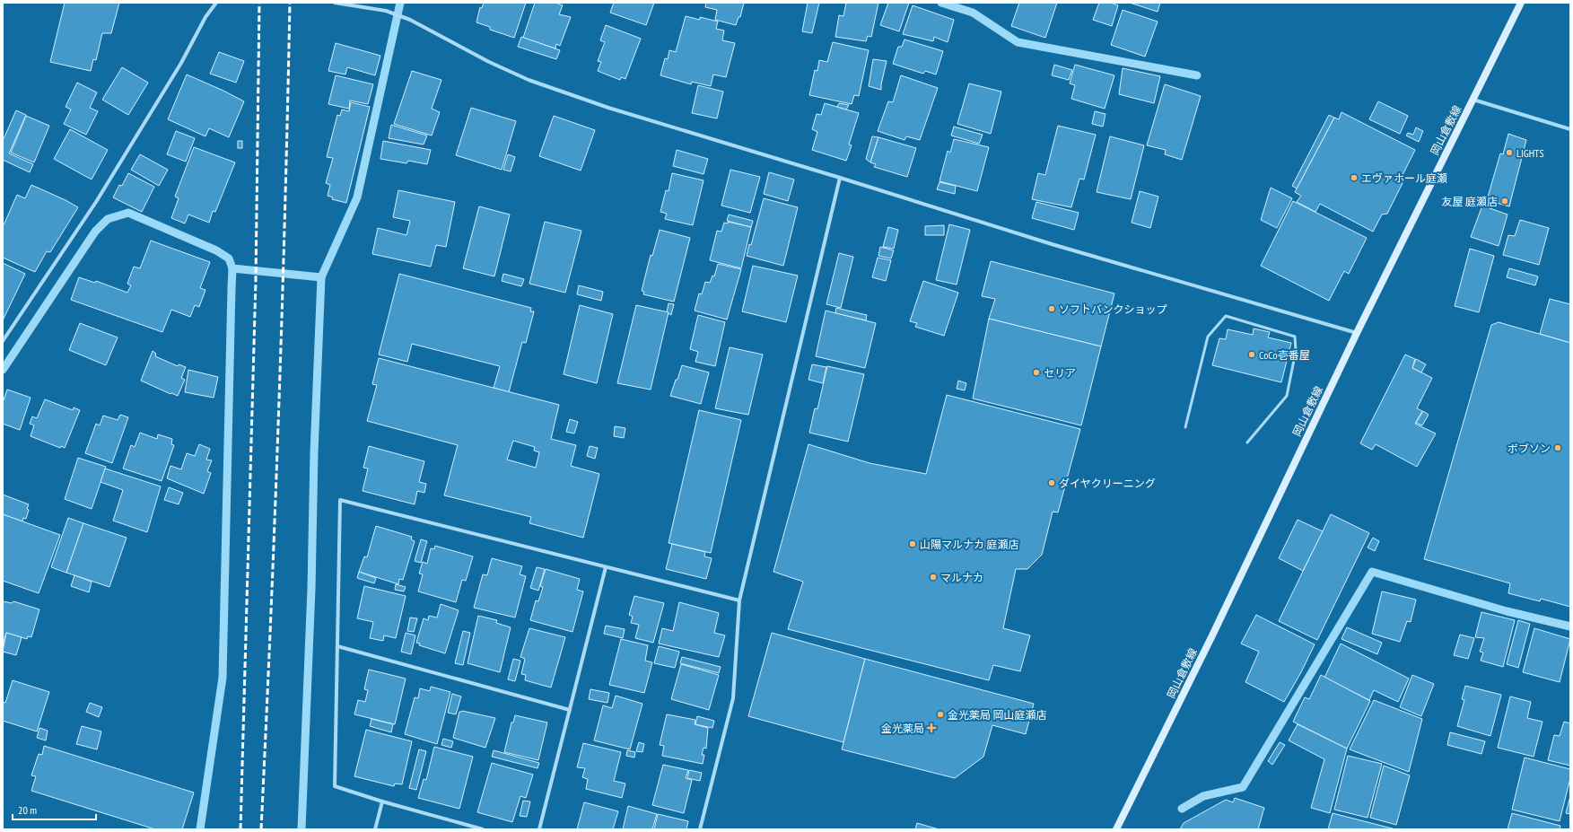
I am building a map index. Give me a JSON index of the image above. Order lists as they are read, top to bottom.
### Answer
{
  "streets": {
    "main road": ["岡山倉敷線"]
  },
  "places": {
    "other": [
      "LIGHTS",
      "エヴァホール庭瀬",
      "友屋 庭瀬店",
      "ソフトバンクショップ",
      "CoCo壱番屋",
      "セリア",
      "ボブソン",
      "ダイヤクリーニング",
      "山陽マルナカ 庭瀬店",
      "マルナカ",
      "金光薬局 岡山庭瀬店"
    ],
    "health": ["金光薬局"]
  },
  "scale_bar": "20 m"
}
